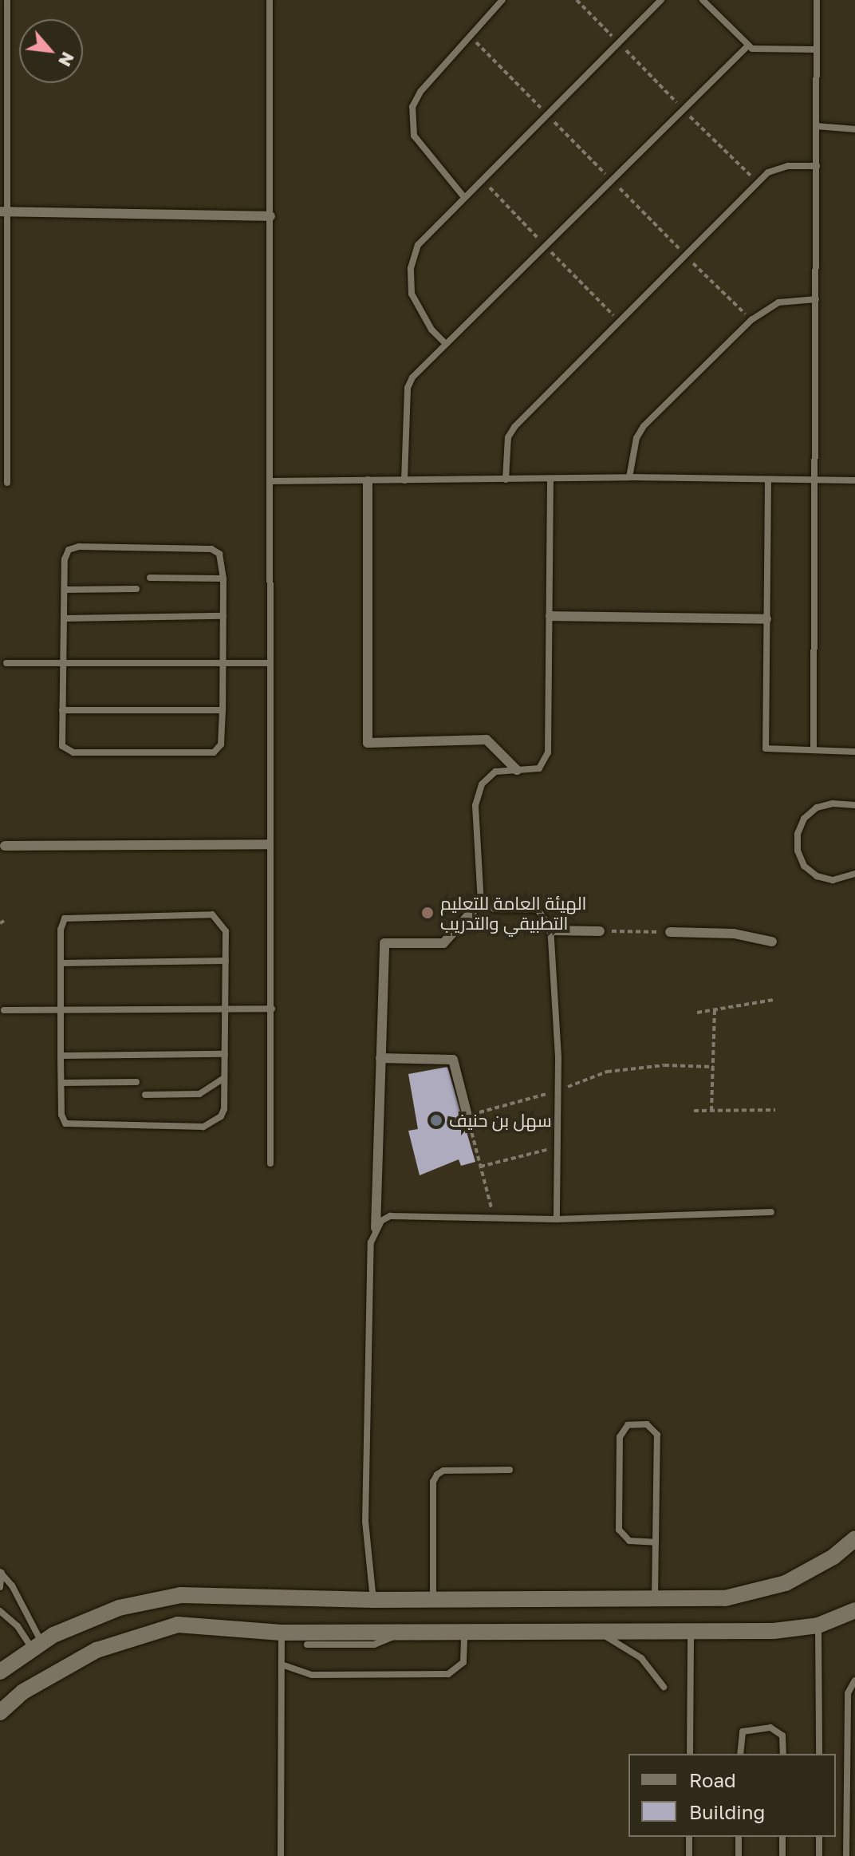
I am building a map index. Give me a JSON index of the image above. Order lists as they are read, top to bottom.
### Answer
{
  "places": ["الهيئة العامة للتعليم التطبيقي والتدريب", "سهل بن حنيف"],
  "legend": ["Road", "Building"],
  "north": "bottom right"
}
